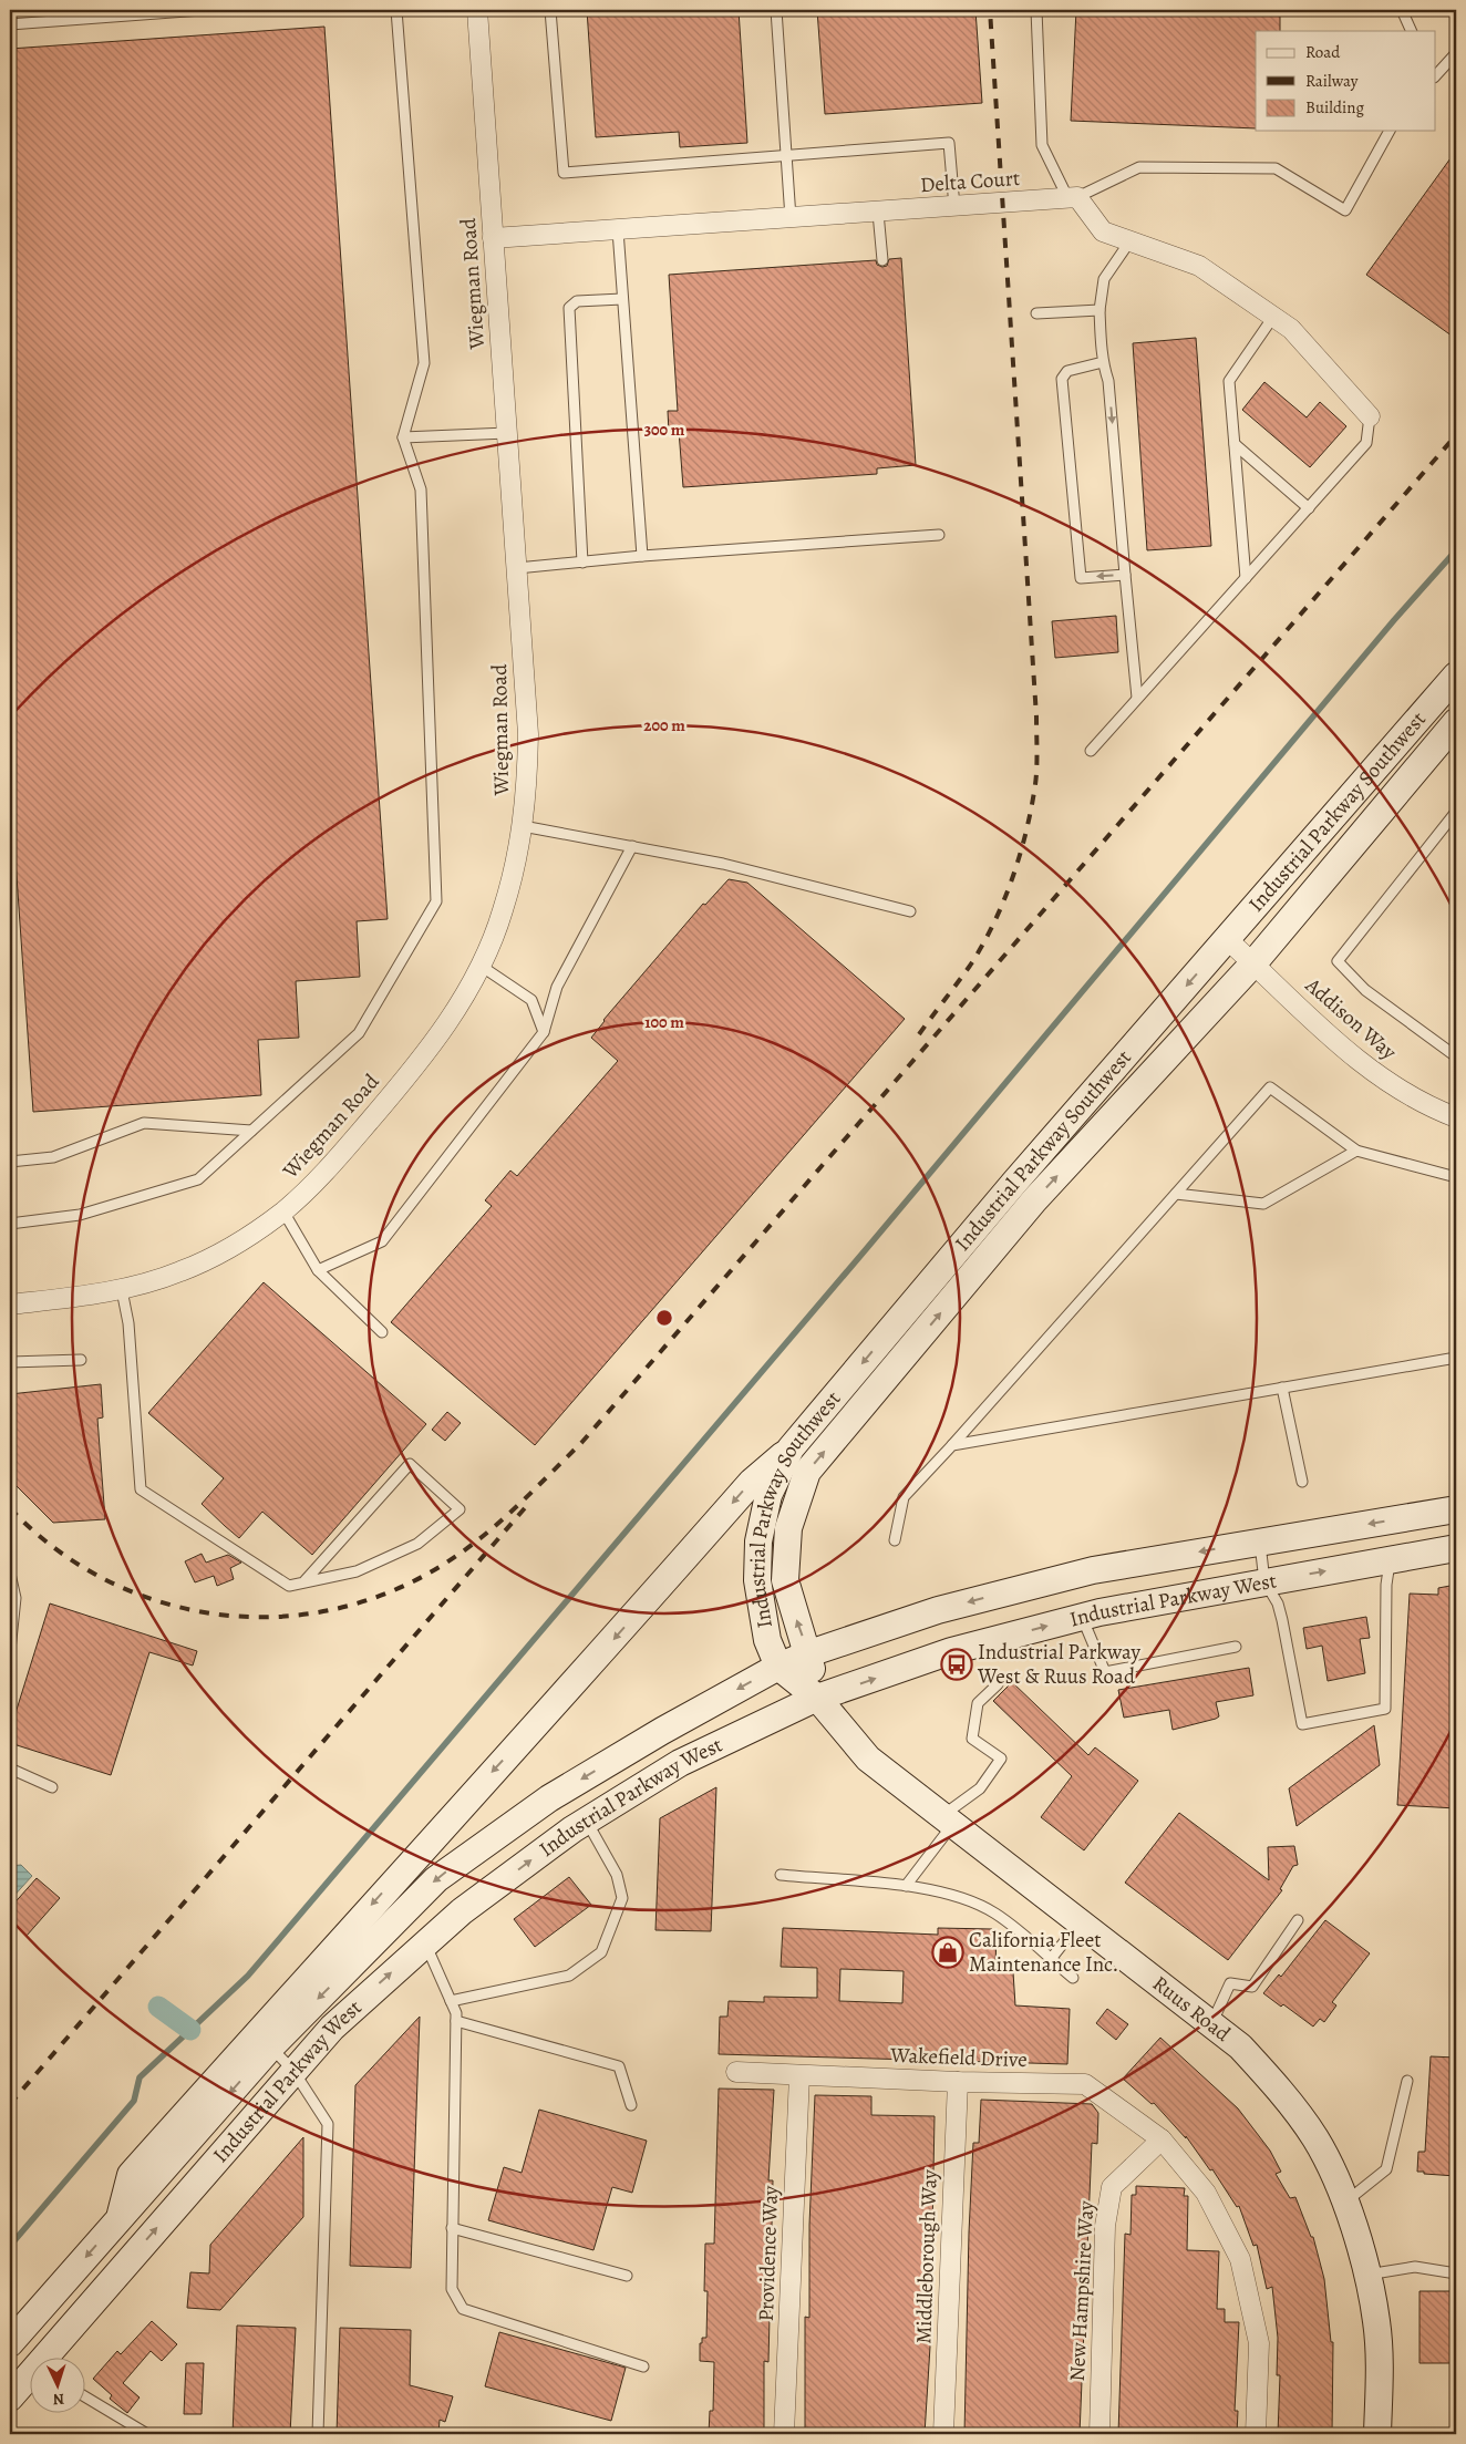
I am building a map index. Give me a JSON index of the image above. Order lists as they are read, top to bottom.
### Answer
{
  "streets": {
    "main road": ["Industrial Parkway Southwest", "Industrial Parkway West", "Ruus Road"],
    "street": [
      "Delta Court",
      "Wiegman Road",
      "Addison Way",
      "Wakefield Drive",
      "Providence Way",
      "Middleborough Way",
      "New Hampshire Way"
    ]
  },
  "crossings": [
    ["Delta Court", "Wiegman Road"],
    ["Industrial Parkway Southwest", "Addison Way"],
    ["Industrial Parkway Southwest", "Industrial Parkway West"],
    ["Industrial Parkway Southwest", "Ruus Road"],
    ["Industrial Parkway West", "Ruus Road"],
    ["Wakefield Drive", "Providence Way"],
    ["Wakefield Drive", "Middleborough Way"],
    ["Wakefield Drive", "New Hampshire Way"]
  ],
  "places": {
    "bus stop": ["Industrial Parkway West & Ruus Road"],
    "shop": ["California Fleet Maintenance Inc."]
  },
  "legend": ["Road", "Railway", "Building"],
  "north": "bottom",
  "rings": ["300 m", "200 m", "100 m"]
}
